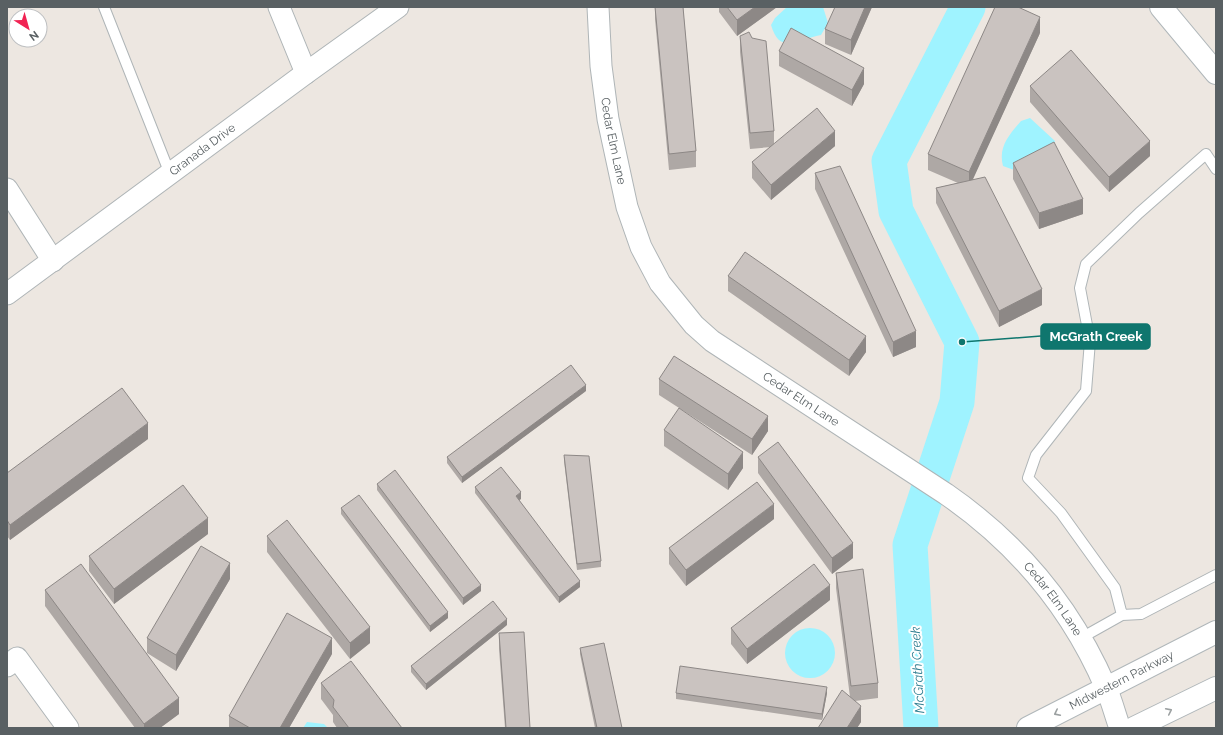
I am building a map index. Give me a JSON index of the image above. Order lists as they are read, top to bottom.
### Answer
{
  "streets": {
    "main road": ["Midwestern Parkway"],
    "street": ["Cedar Elm Lane", "Granada Drive"]
  },
  "crossings": [
    ["Cedar Elm Lane", "Midwestern Parkway"]
  ],
  "one_way": ["Midwestern Parkway"],
  "water": ["McGrath Creek"],
  "places": ["McGrath Creek"],
  "north": "bottom right"
}
